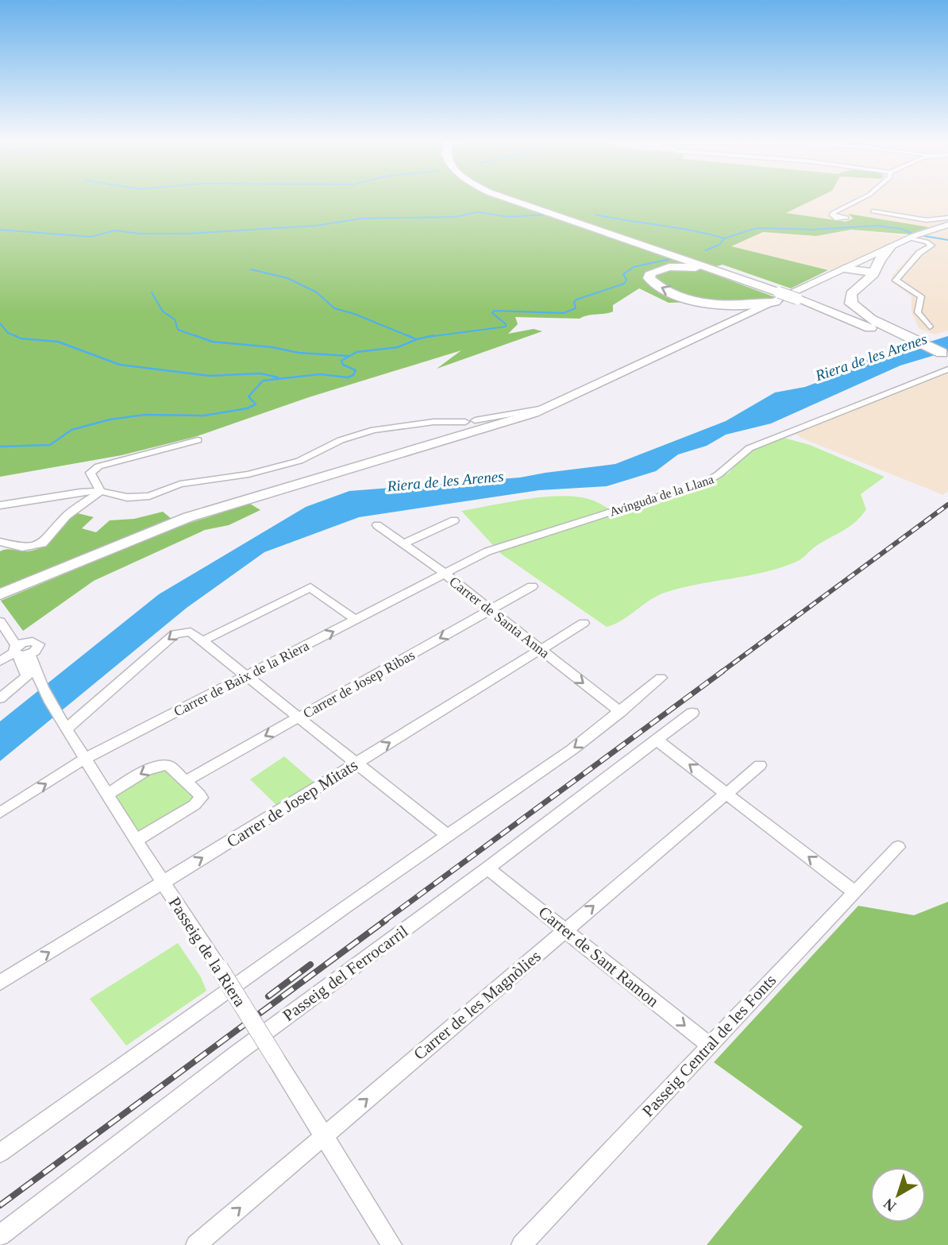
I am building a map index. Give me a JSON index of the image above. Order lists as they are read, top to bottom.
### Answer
{
  "streets": {
    "street": [
      "Avinguda de la Llana",
      "Carrer de Santa Anna",
      "Carrer de Baix de la Riera",
      "Carrer de Josep Ribas",
      "Carrer de Josep Mitats",
      "Passeig de la Riera",
      "Carrer de Sant Ramon",
      "Passeig del Ferrocarril",
      "Carrer de les Magnòlies",
      "Passeig Central de les Fonts"
    ]
  },
  "crossings": [
    ["Avinguda de la Llana", "Carrer de Baix de la Riera"],
    ["Carrer de Santa Anna", "Carrer de Baix de la Riera"],
    ["Carrer de Santa Anna", "Carrer de Josep Ribas"],
    ["Carrer de Santa Anna", "Carrer de Josep Mitats"],
    ["Carrer de Baix de la Riera", "Passeig de la Riera"],
    ["Carrer de Josep Mitats", "Passeig de la Riera"],
    ["Passeig de la Riera", "Carrer de les Magnòlies"],
    ["Carrer de Sant Ramon", "Passeig del Ferrocarril"],
    ["Carrer de Sant Ramon", "Carrer de les Magnòlies"],
    ["Carrer de Sant Ramon", "Passeig Central de les Fonts"]
  ],
  "one_way": [
    "Carrer de Baix de la Riera",
    "Carrer de Josep Ribas",
    "Carrer de Josep Mitats",
    "Carrer de Sant Ramon",
    "Carrer de les Magnòlies"
  ],
  "water": ["Riera de les Arenes"],
  "north": "bottom left"
}
